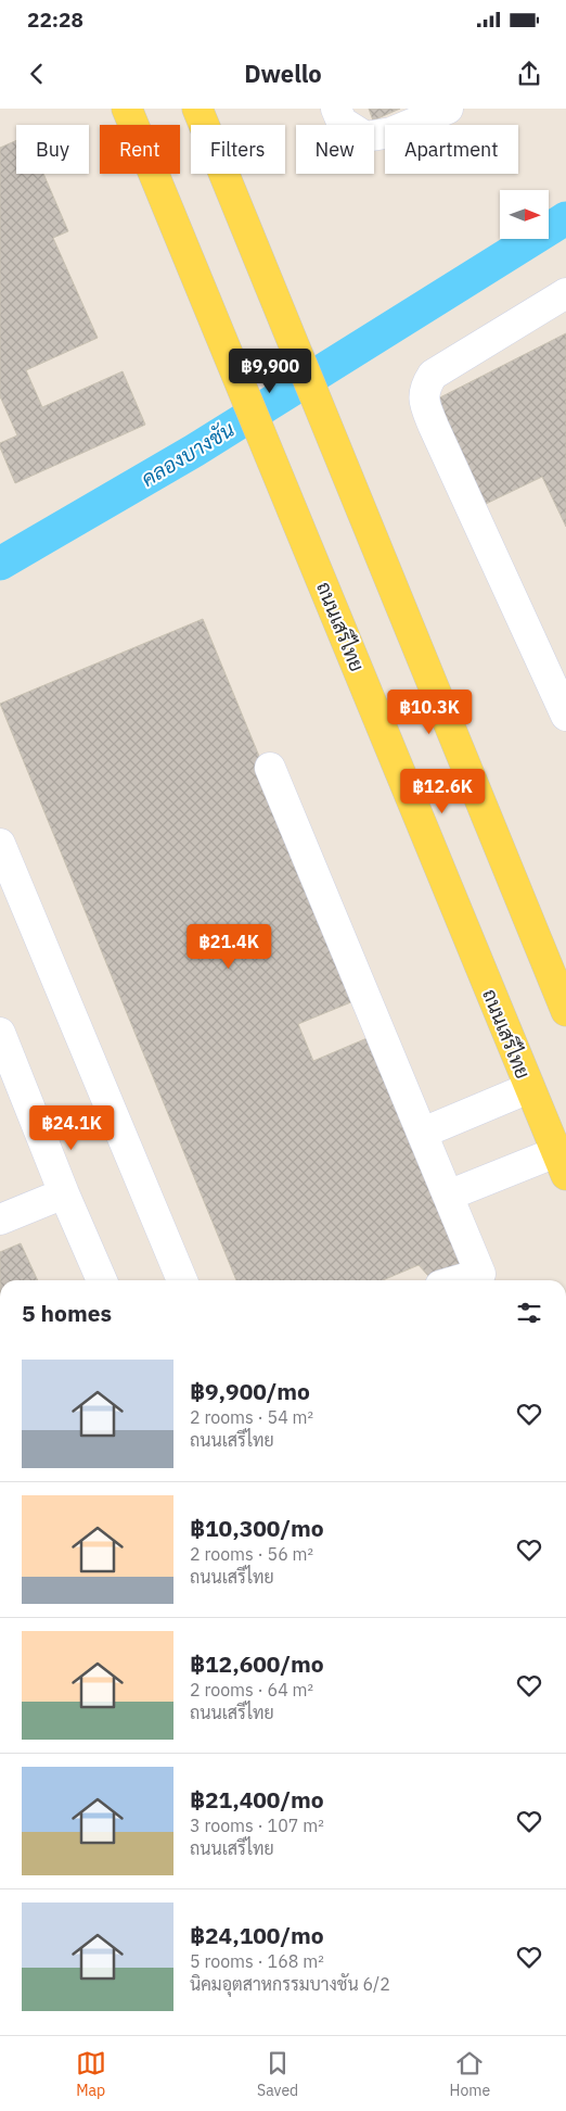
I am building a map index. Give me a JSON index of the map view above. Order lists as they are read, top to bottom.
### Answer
{
  "streets": {
    "main road": ["ถนนเสรีไทย"]
  },
  "water": ["คลองบางชัน"],
  "north": "right",
  "page": {
    "status": "22:28",
    "header": "Dwello",
    "chip": [
      "Buy",
      "Rent",
      "Filters",
      "New",
      "Apartment"
    ],
    "price": [
      "฿9,900",
      "฿10.3K",
      "฿12.6K",
      "฿21.4K",
      "฿24.1K"
    ],
    "heading": "5 homes",
    "list": [
      {
        "name": "฿9,900/mo",
        "note": "2 rooms · 54 m² · ถนนเสรีไทย"
      },
      {
        "name": "฿10,300/mo",
        "note": "2 rooms · 56 m² · ถนนเสรีไทย"
      },
      {
        "name": "฿12,600/mo",
        "note": "2 rooms · 64 m² · ถนนเสรีไทย"
      },
      {
        "name": "฿21,400/mo",
        "note": "3 rooms · 107 m² · ถนนเสรีไทย"
      },
      {
        "name": "฿24,100/mo",
        "note": "5 rooms · 168 m² · นิคมอุตสาหกรรมบางชัน 6/2"
      }
    ],
    "tabs": ["Map", "Saved", "Home"]
  }
}
